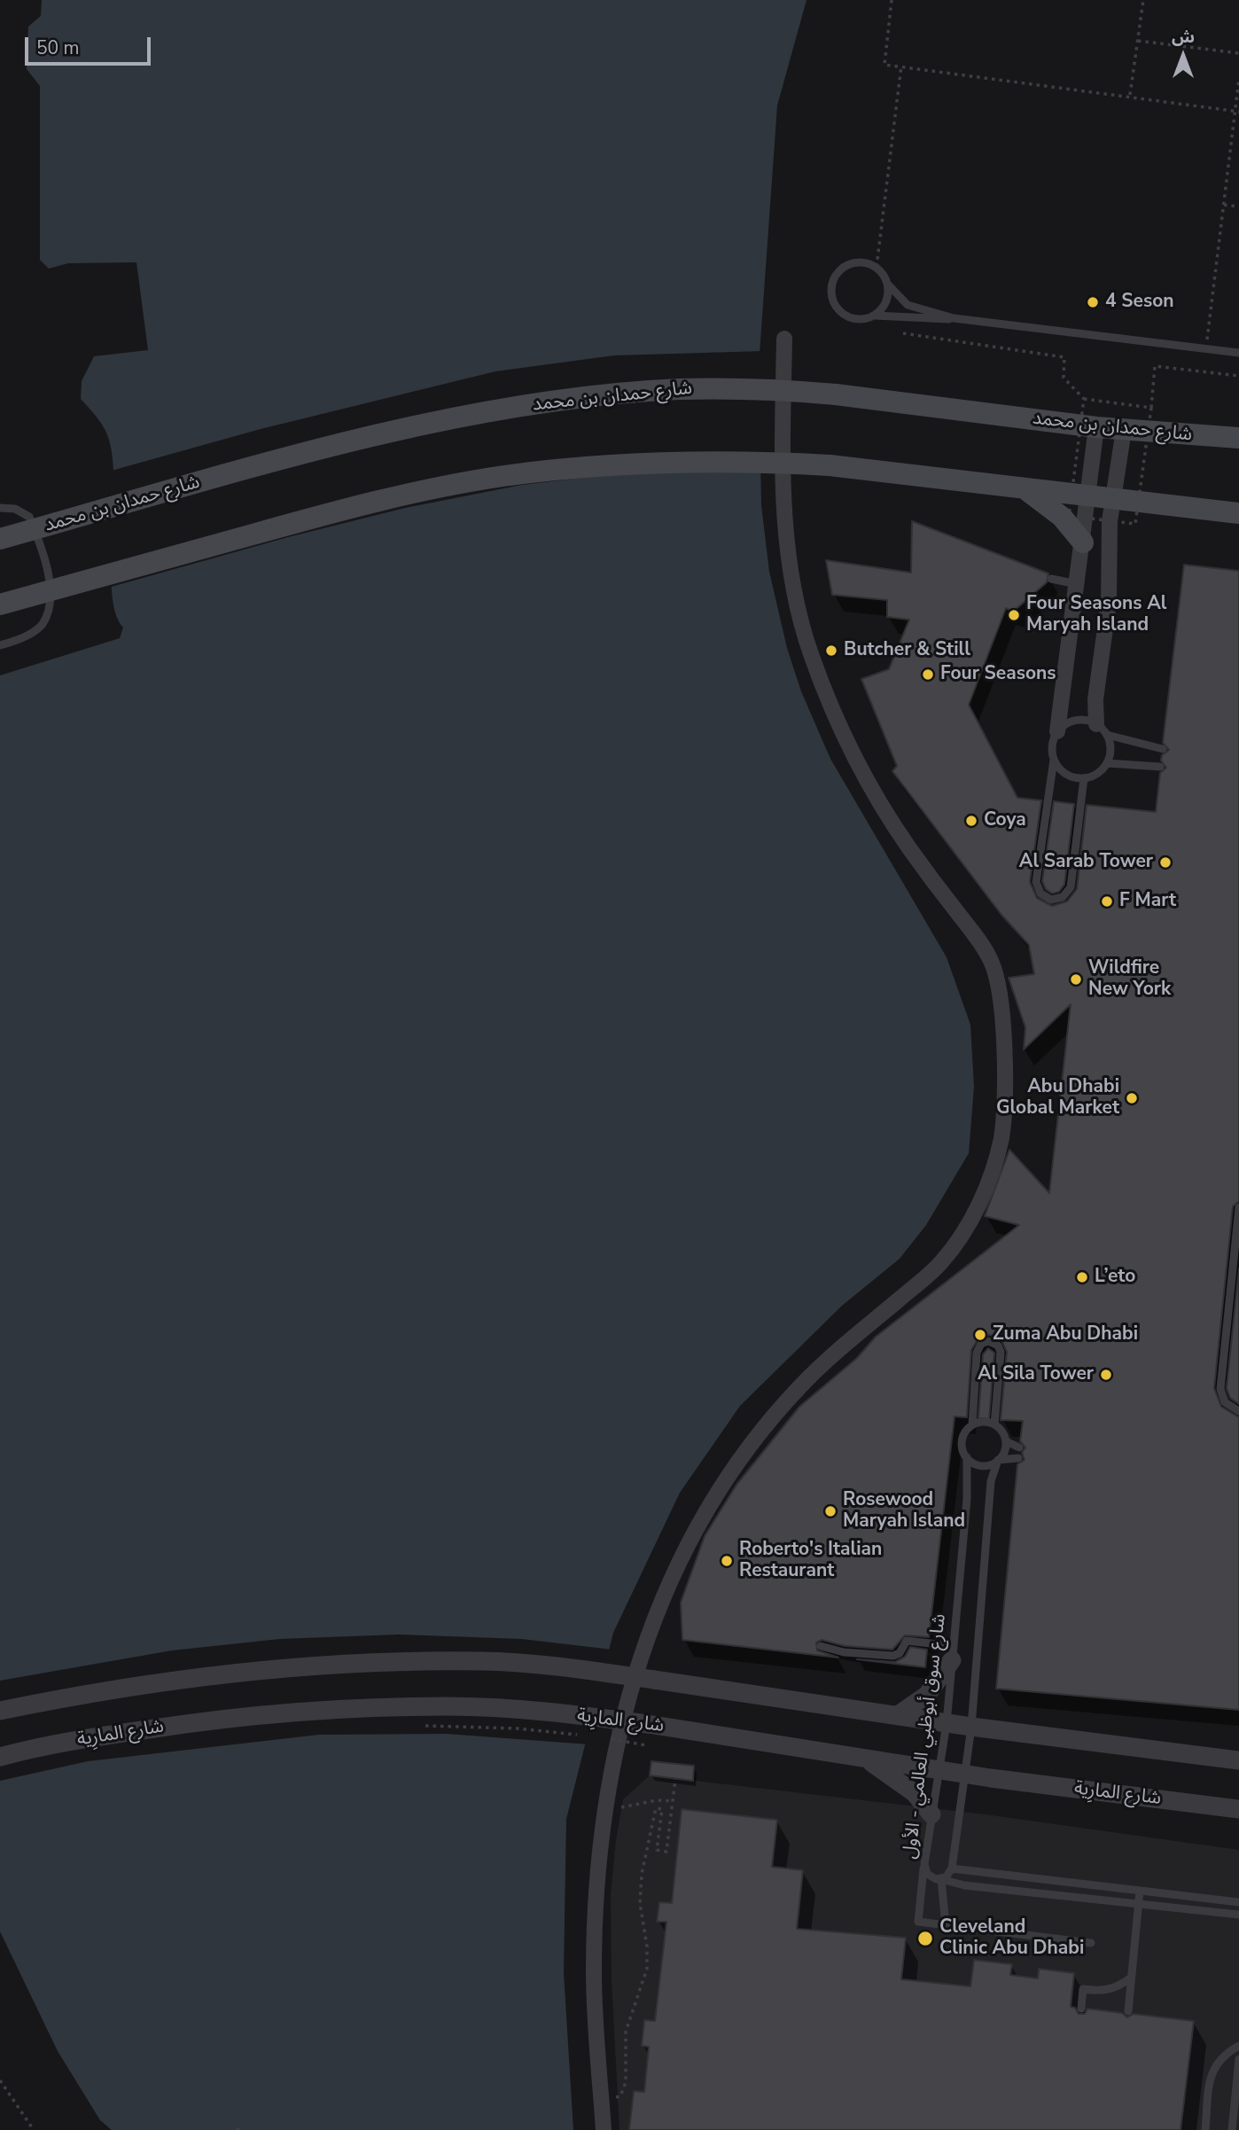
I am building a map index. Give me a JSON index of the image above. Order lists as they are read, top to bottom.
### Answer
{
  "streets": {
    "main road": ["شارع حمدان بن محمد"],
    "street": ["شارع المارِية"],
    "lane": ["شارع سوق أبوظبي العالمي - الأول"]
  },
  "crossings": [
    ["شارع المارِية", "شارع سوق أبوظبي العالمي - الأول"]
  ],
  "places": [
    "4 Seson",
    "Four Seasons Al Maryah Island",
    "Butcher & Still",
    "Four Seasons",
    "Coya",
    "Al Sarab Tower",
    "F Mart",
    "Wildfire New York",
    "Abu Dhabi Global Market",
    "L’eto",
    "Zuma Abu Dhabi",
    "Al Sila Tower",
    "Rosewood Maryah Island",
    "Roberto's Italian Restaurant",
    "Cleveland Clinic Abu Dhabi"
  ],
  "scale_bar": "50 m",
  "north": "top"
}
